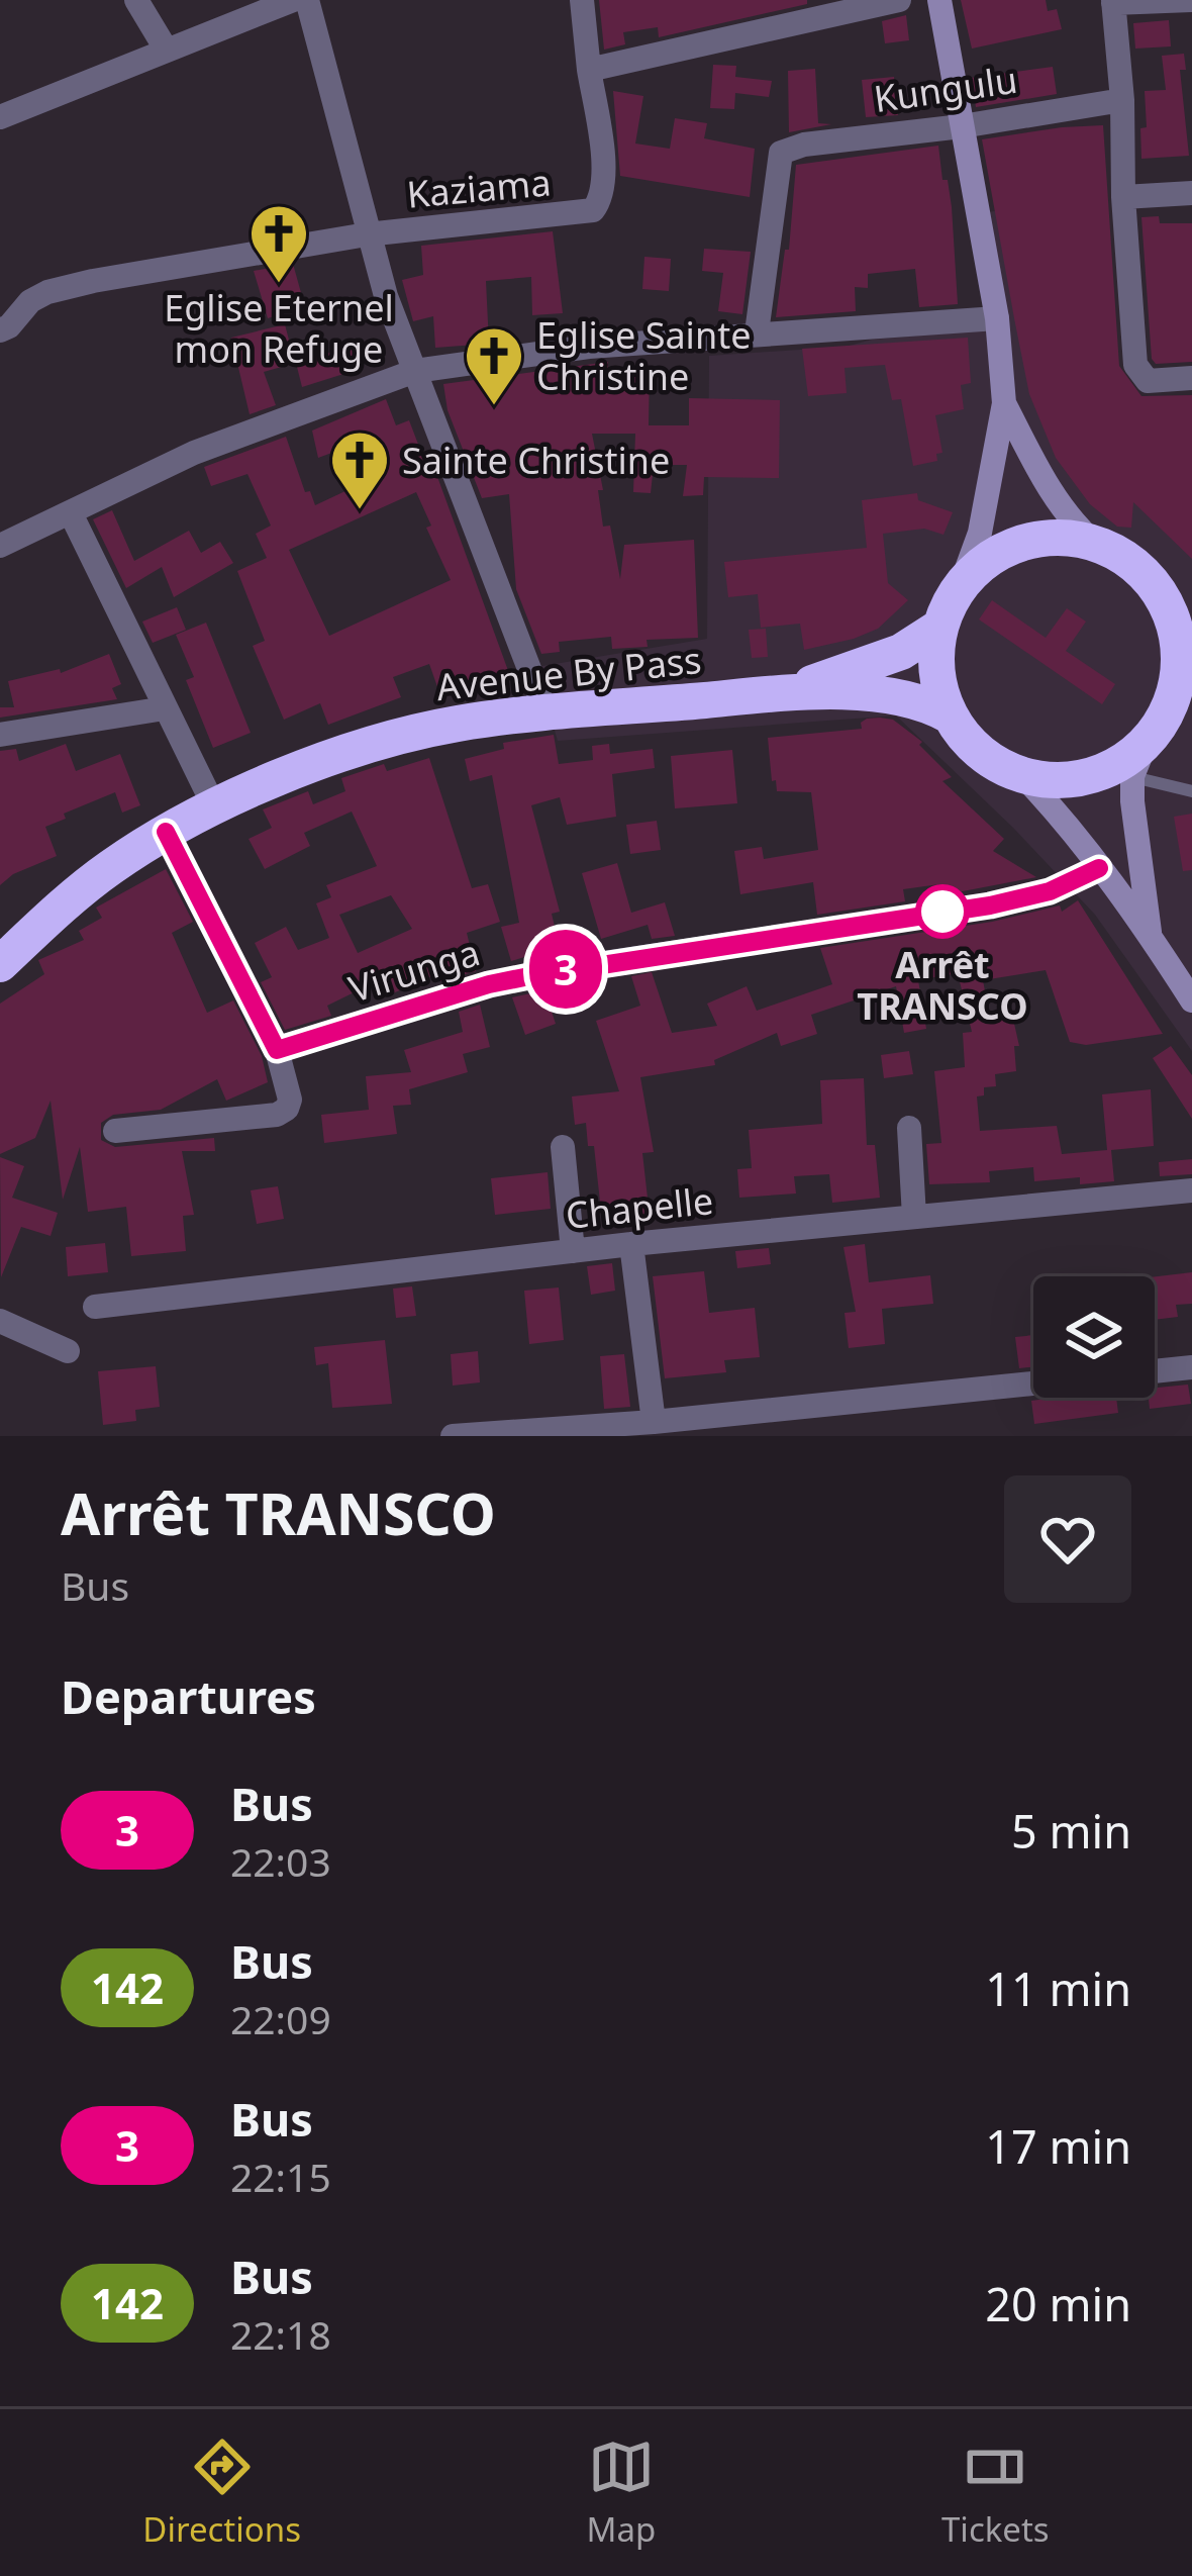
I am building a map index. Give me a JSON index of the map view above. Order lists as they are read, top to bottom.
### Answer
{
  "streets": {
    "highway": ["Avenue By Pass"],
    "street": [
      "Kungulu",
      "Kaziama",
      "Virunga",
      "Chapelle"
    ]
  },
  "places": {
    "church": ["Eglise Eternel mon Refuge", "Eglise Sainte Christine", "Sainte Christine"],
    "other": ["Arrêt TRANSCO"]
  },
  "lines": ["bus line 3"],
  "page": {
    "on_map": "3",
    "heading": [
      ["Arrêt TRANSCO", "Bus"],
      "Departures"
    ],
    "list": [
      {
        "mark": "3",
        "name": "Bus",
        "note": "22:03",
        "value": "5 min"
      },
      {
        "mark": "142",
        "name": "Bus",
        "note": "22:09",
        "value": "11 min"
      },
      {
        "mark": "3",
        "name": "Bus",
        "note": "22:15",
        "value": "17 min"
      },
      {
        "mark": "142",
        "name": "Bus",
        "note": "22:18",
        "value": "20 min"
      }
    ],
    "tabs": ["Directions", "Map", "Tickets"]
  }
}
